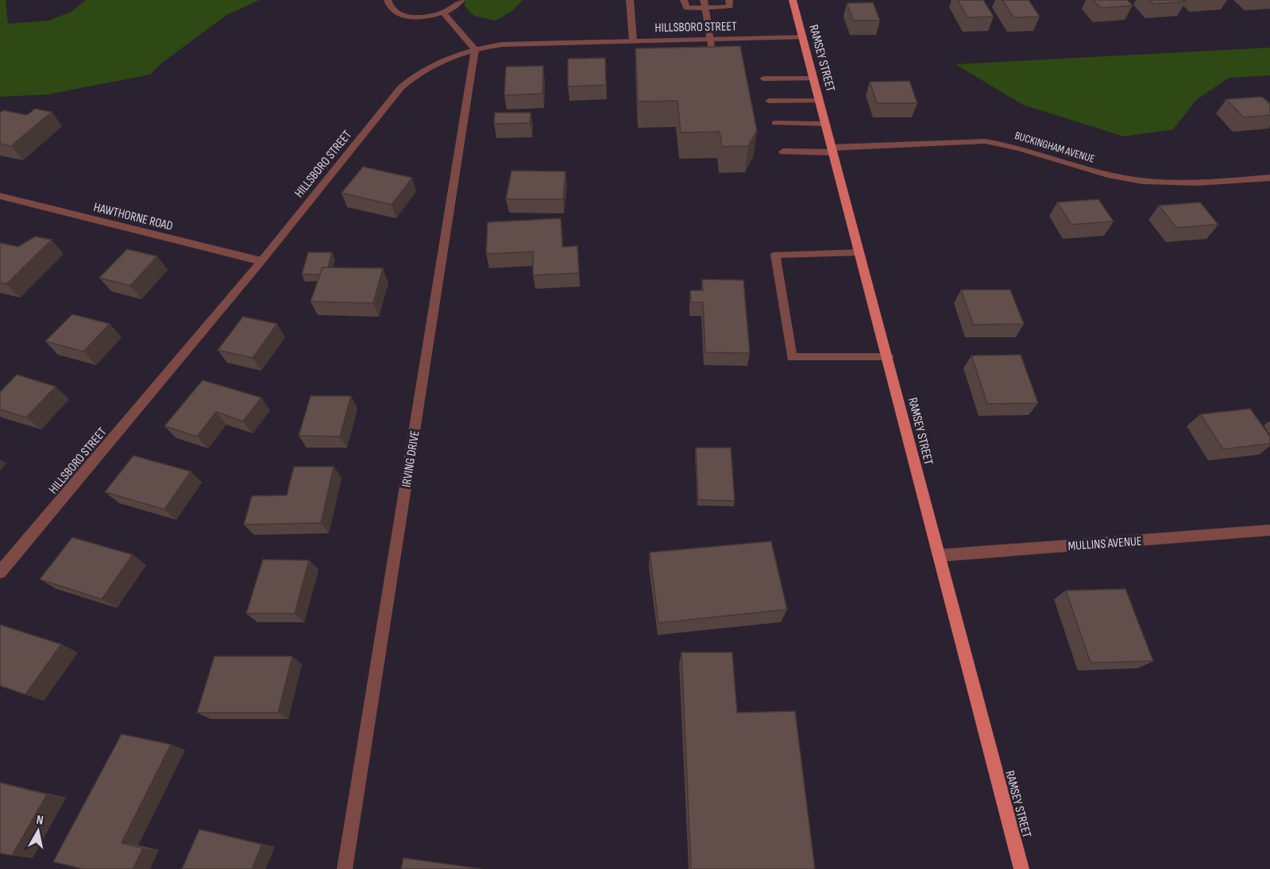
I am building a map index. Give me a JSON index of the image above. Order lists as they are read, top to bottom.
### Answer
{
  "streets": {
    "main road": ["RAMSEY STREET"],
    "street": [
      "HILLSBORO STREET",
      "BUCKINGHAM AVENUE",
      "HAWTHORNE ROAD",
      "IRVING DRIVE",
      "MULLINS AVENUE"
    ]
  },
  "crossings": [
    ["HILLSBORO STREET", "RAMSEY STREET"],
    ["HILLSBORO STREET", "HAWTHORNE ROAD"],
    ["HILLSBORO STREET", "IRVING DRIVE"],
    ["RAMSEY STREET", "BUCKINGHAM AVENUE"],
    ["RAMSEY STREET", "MULLINS AVENUE"]
  ],
  "north": "top"
}
